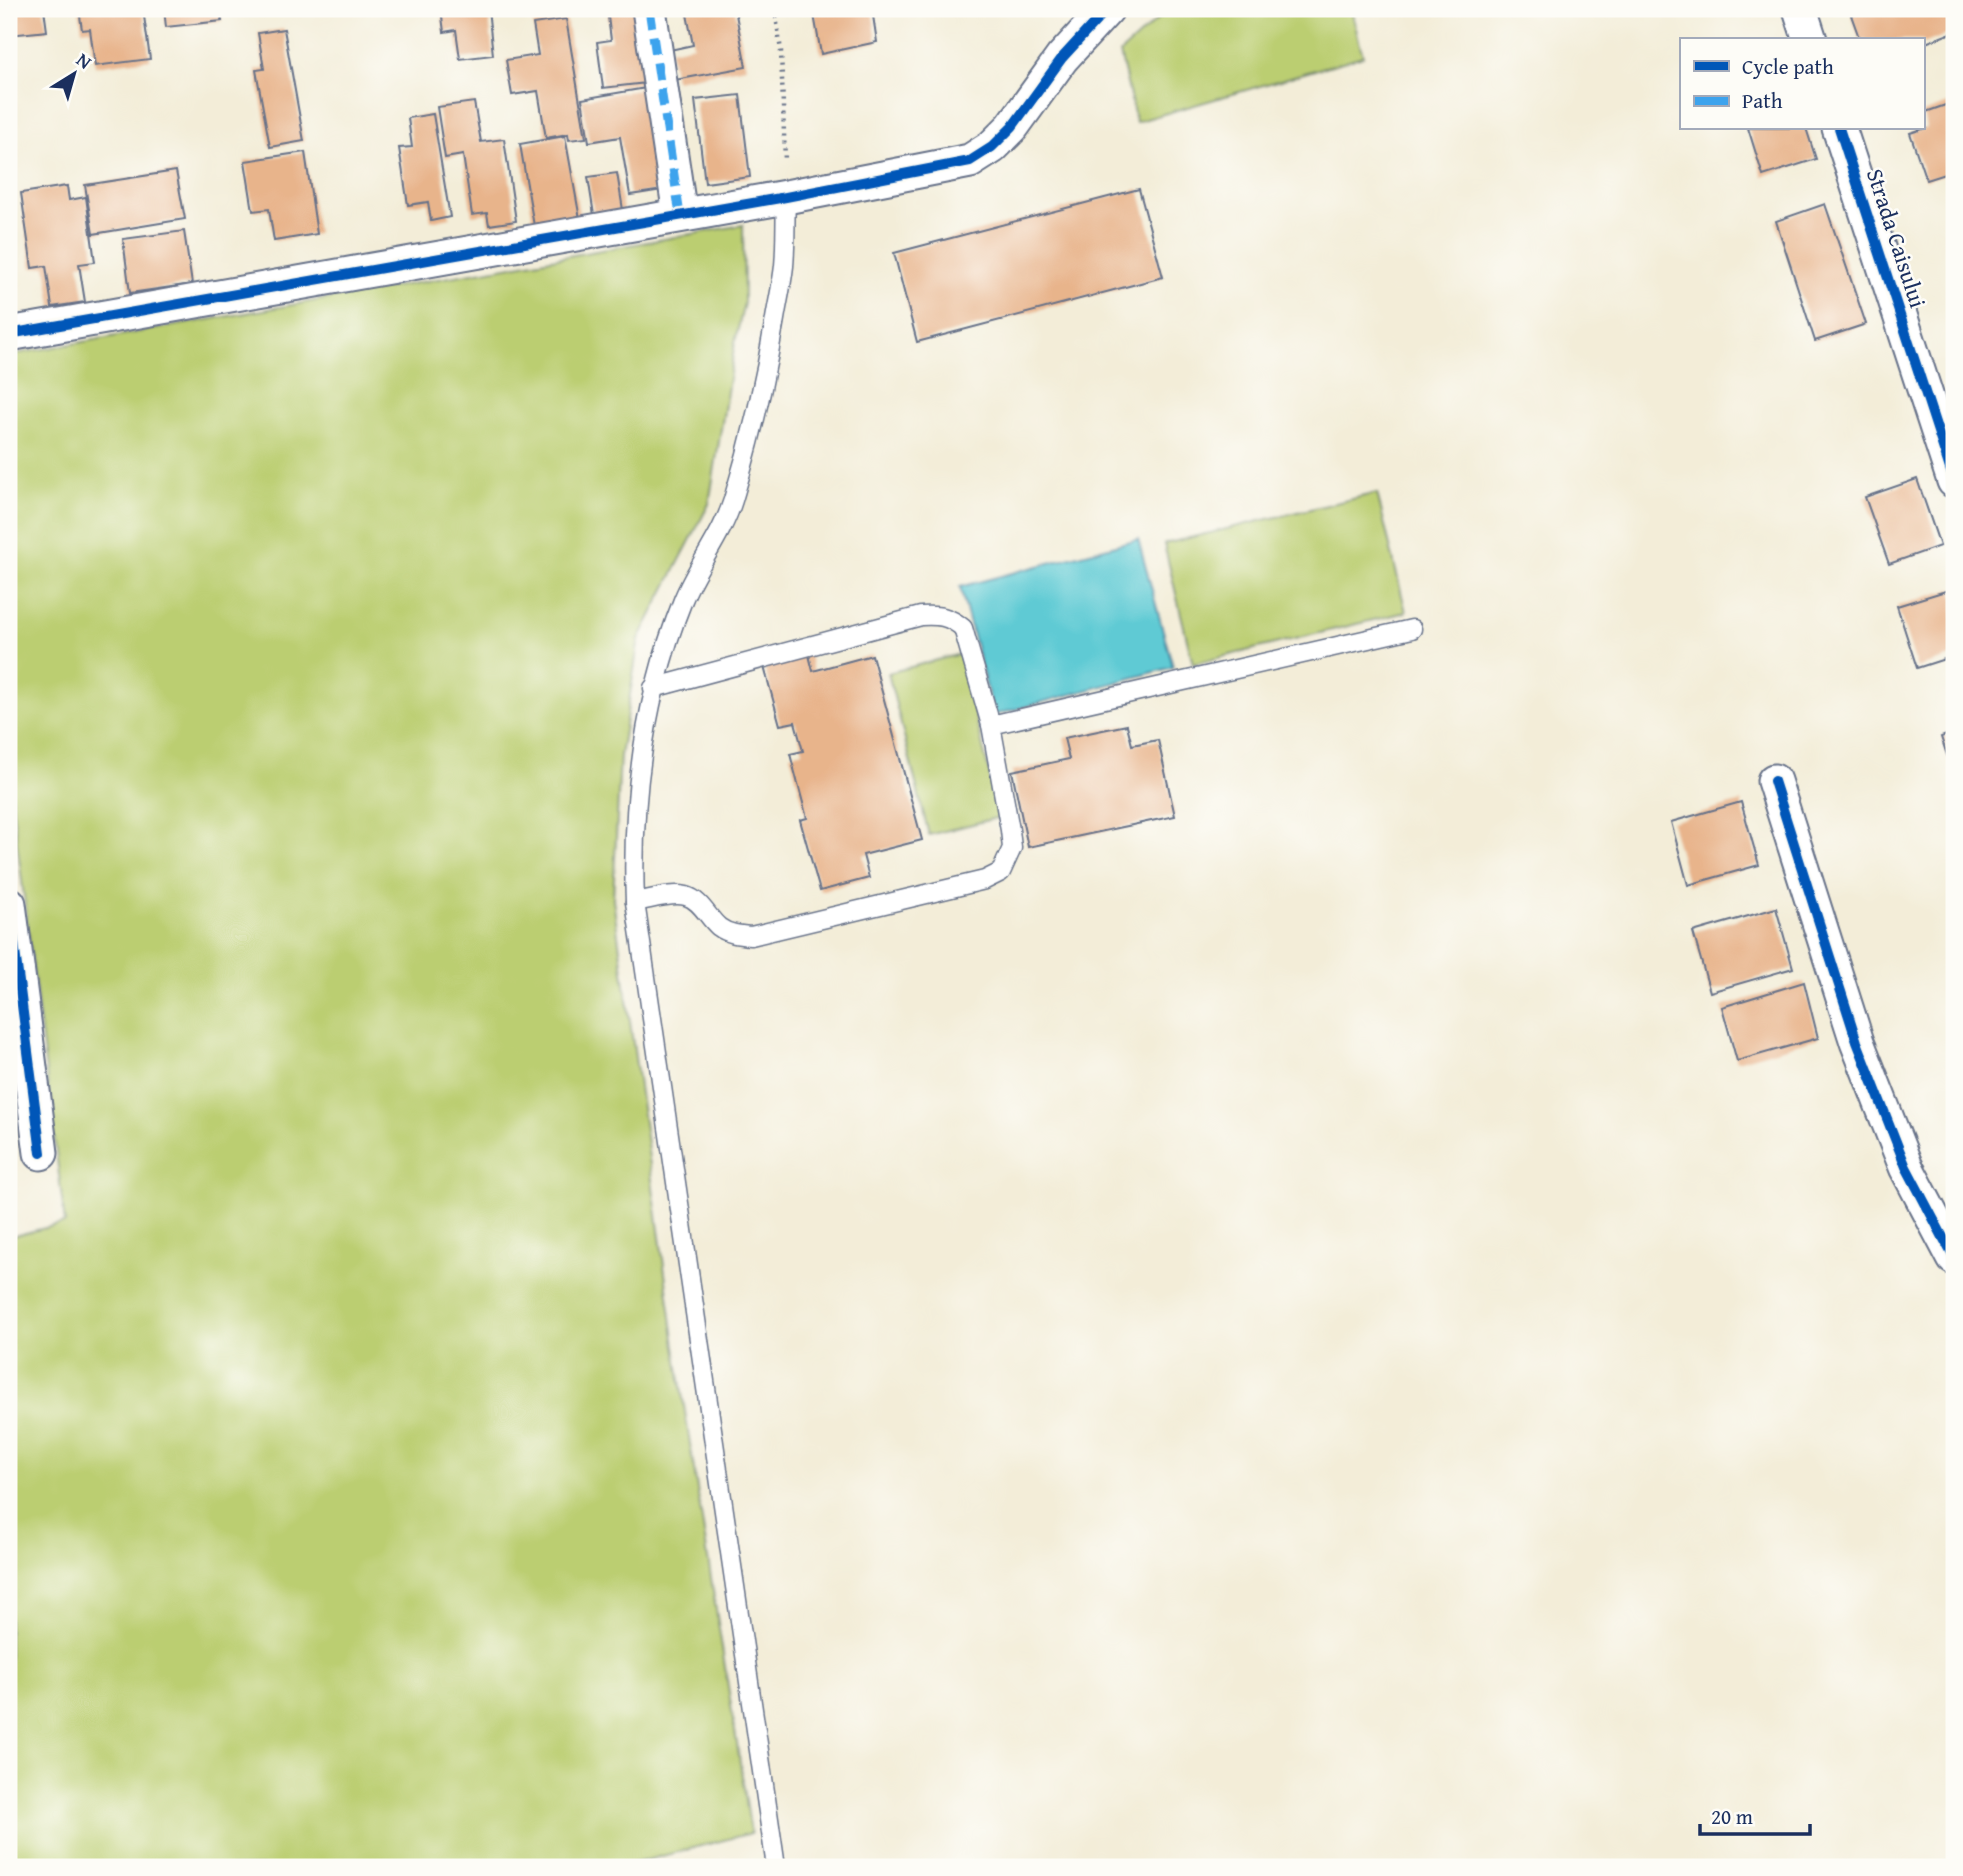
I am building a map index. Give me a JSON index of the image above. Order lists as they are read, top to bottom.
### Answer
{
  "streets": {
    "street": ["Strada Caisului"]
  },
  "legend": ["Cycle path", "Path"],
  "scale_bar": "20 m",
  "north": "top right"
}
